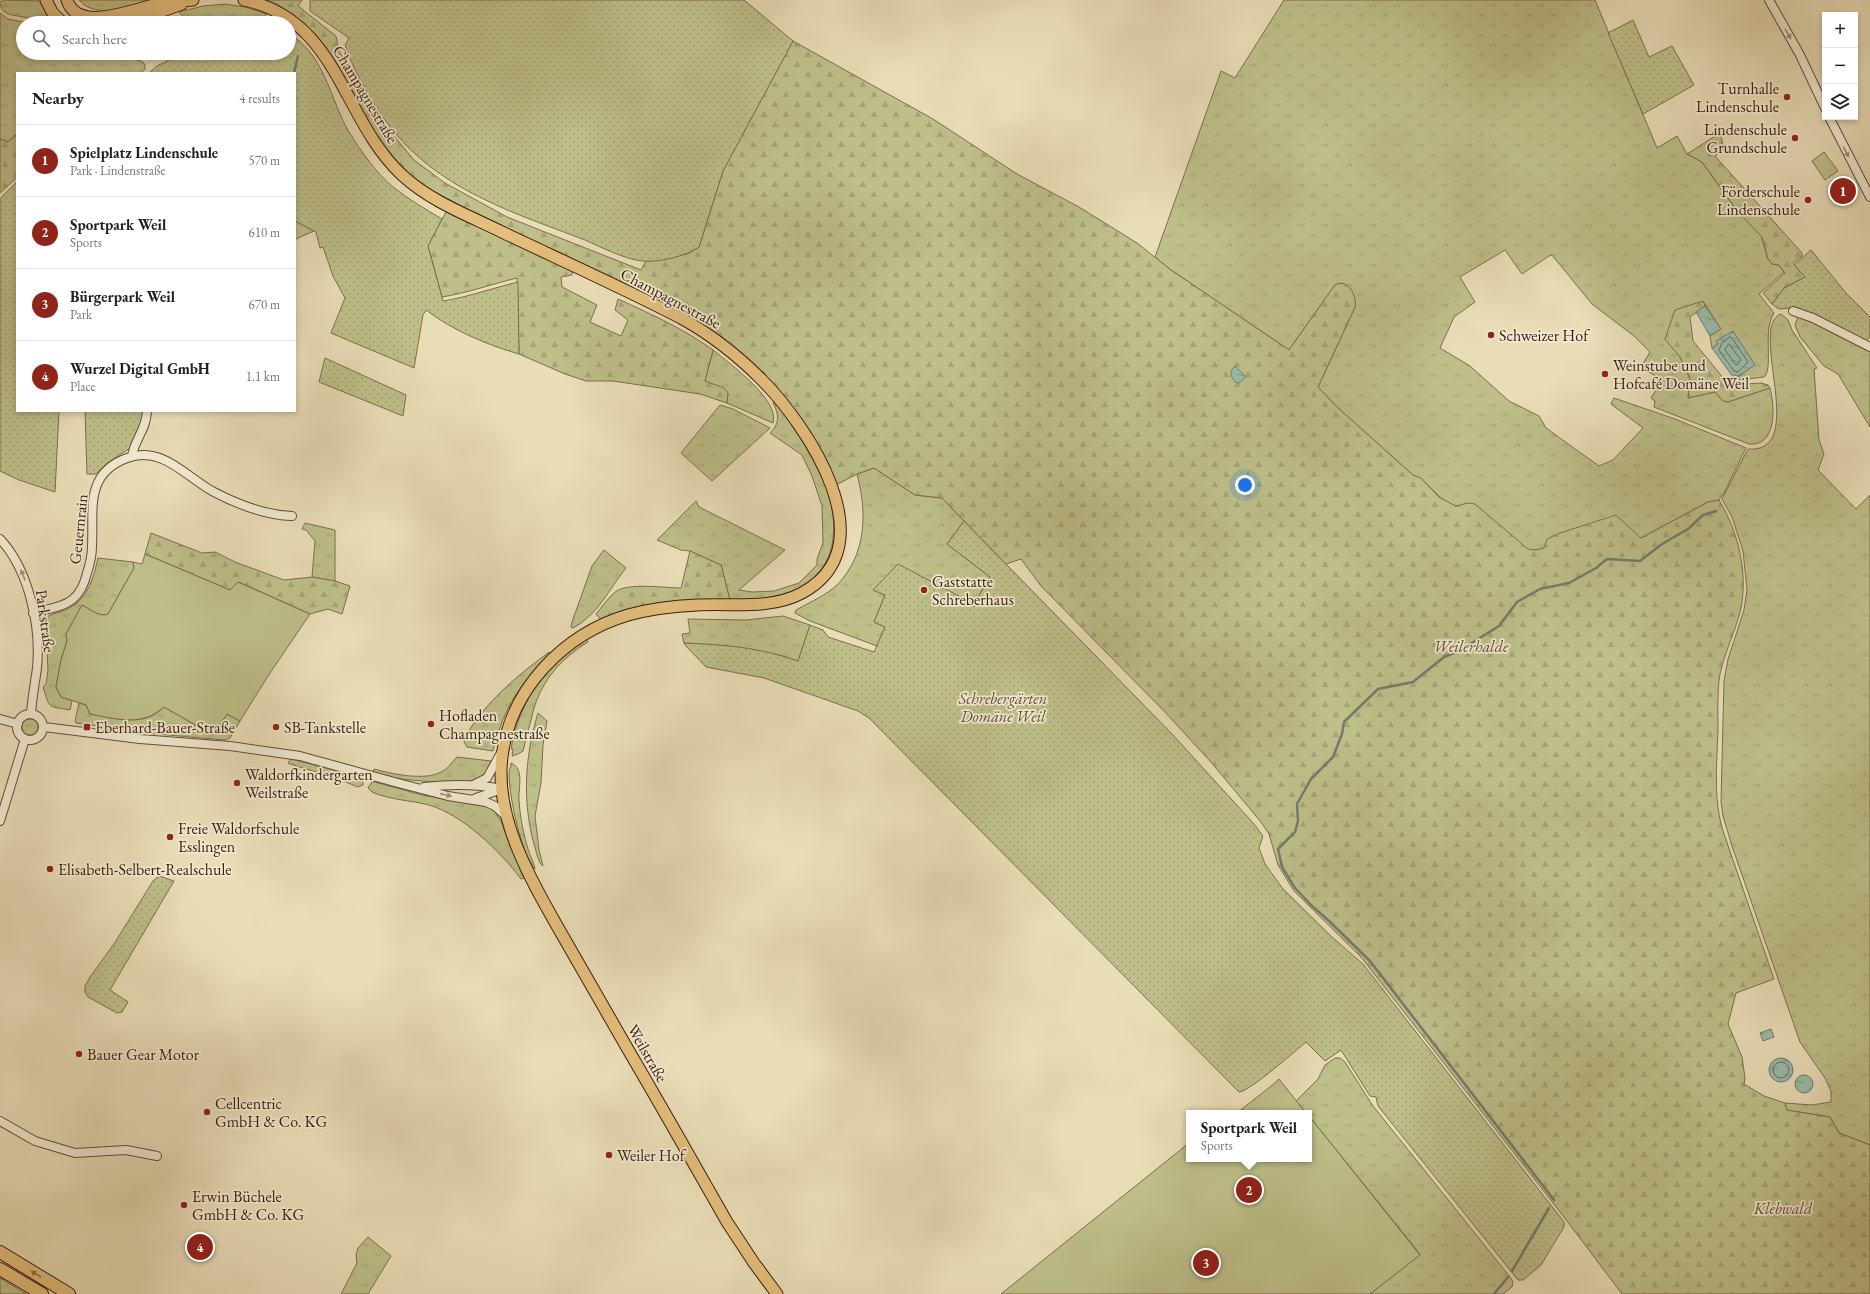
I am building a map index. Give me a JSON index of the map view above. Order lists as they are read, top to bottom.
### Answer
{
  "streets": {
    "main road": ["Champagnestraße", "Weilstraße"],
    "street": ["Geuernrain", "Parkstraße"]
  },
  "crossings": [
    ["Champagnestraße", "Weilstraße"],
    ["Geuernrain", "Parkstraße"],
    ["Parkstraße", "Weilstraße"]
  ],
  "one_way": ["Parkstraße"],
  "parks": ["Weilerhalde", "Schrebergärten Domäne Weil", "Klebwald"],
  "places": {
    "other": [
      "Turnhalle Lindenschule",
      "Lindenschule Grundschule",
      "Förderschule Lindenschule",
      "Schweizer Hof",
      "Weinstube und Hofcafé Domäne Weil",
      "Gaststatte Schreberhaus",
      "Hofladen Champagnestraße",
      "SB-Tankstelle",
      "Waldorfkindergarten Weilstraße",
      "Freie Waldorfschule Esslingen",
      "Elisabeth-Selbert-Realschule",
      "Bauer Gear Motor",
      "Cellcentric GmbH & Co. KG",
      "Weiler Hof",
      "Erwin Büchele GmbH & Co. KG"
    ],
    "transit": ["Eberhard-Bauer-Straße"]
  },
  "page": {
    "map_buttons": ["+", "−"],
    "search": "Search here",
    "heading": ["Nearby", "4 results"],
    "list": [
      {
        "mark": "1",
        "name": "Spielplatz Lindenschule",
        "note": "Park · Lindenstraße",
        "value": "570 m"
      },
      {
        "mark": "2",
        "name": "Sportpark Weil",
        "note": "Sports",
        "value": "610 m"
      },
      {
        "mark": "3",
        "name": "Bürgerpark Weil",
        "note": "Park",
        "value": "670 m"
      },
      {
        "mark": "4",
        "name": "Wurzel Digital GmbH",
        "note": "Place",
        "value": "1.1 km"
      }
    ],
    "pins": [
      "1",
      "2",
      "4",
      "3"
    ],
    "popup": ["Sportpark Weil", "Sports"]
  }
}
